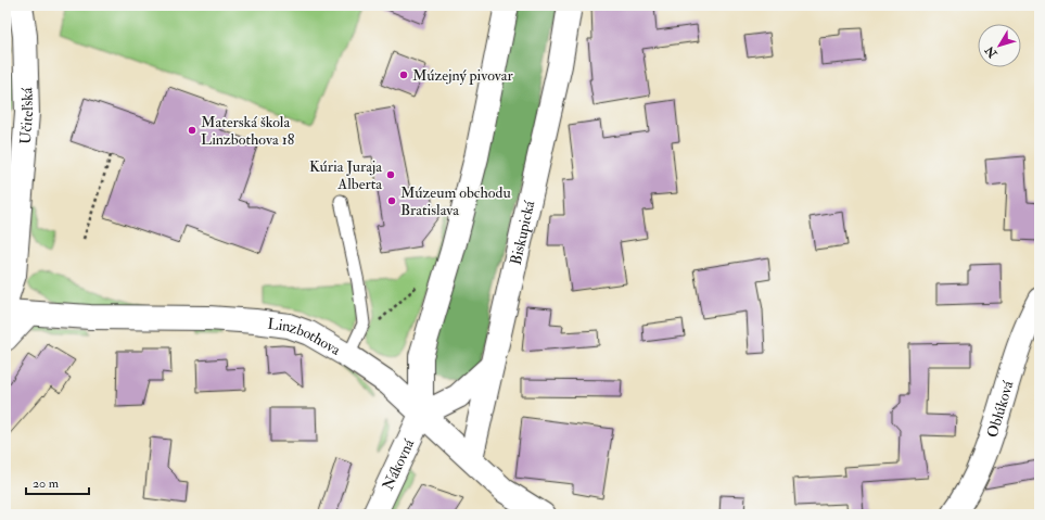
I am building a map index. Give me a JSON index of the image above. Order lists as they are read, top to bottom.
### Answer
{
  "streets": {
    "street": [
      "Učiteľská",
      "Biskupická",
      "Linzbothova",
      "Oblúková",
      "Nákovná"
    ]
  },
  "crossings": [
    ["Biskupická", "Linzbothova"],
    ["Linzbothova", "Nákovná"]
  ],
  "places": [
    "Múzejný pivovar",
    "Materská škola Linzbothova 18",
    "Kúria Juraja Alberta",
    "Múzeum obchodu Bratislava"
  ],
  "scale_bar": "20 m",
  "north": "bottom left"
}
